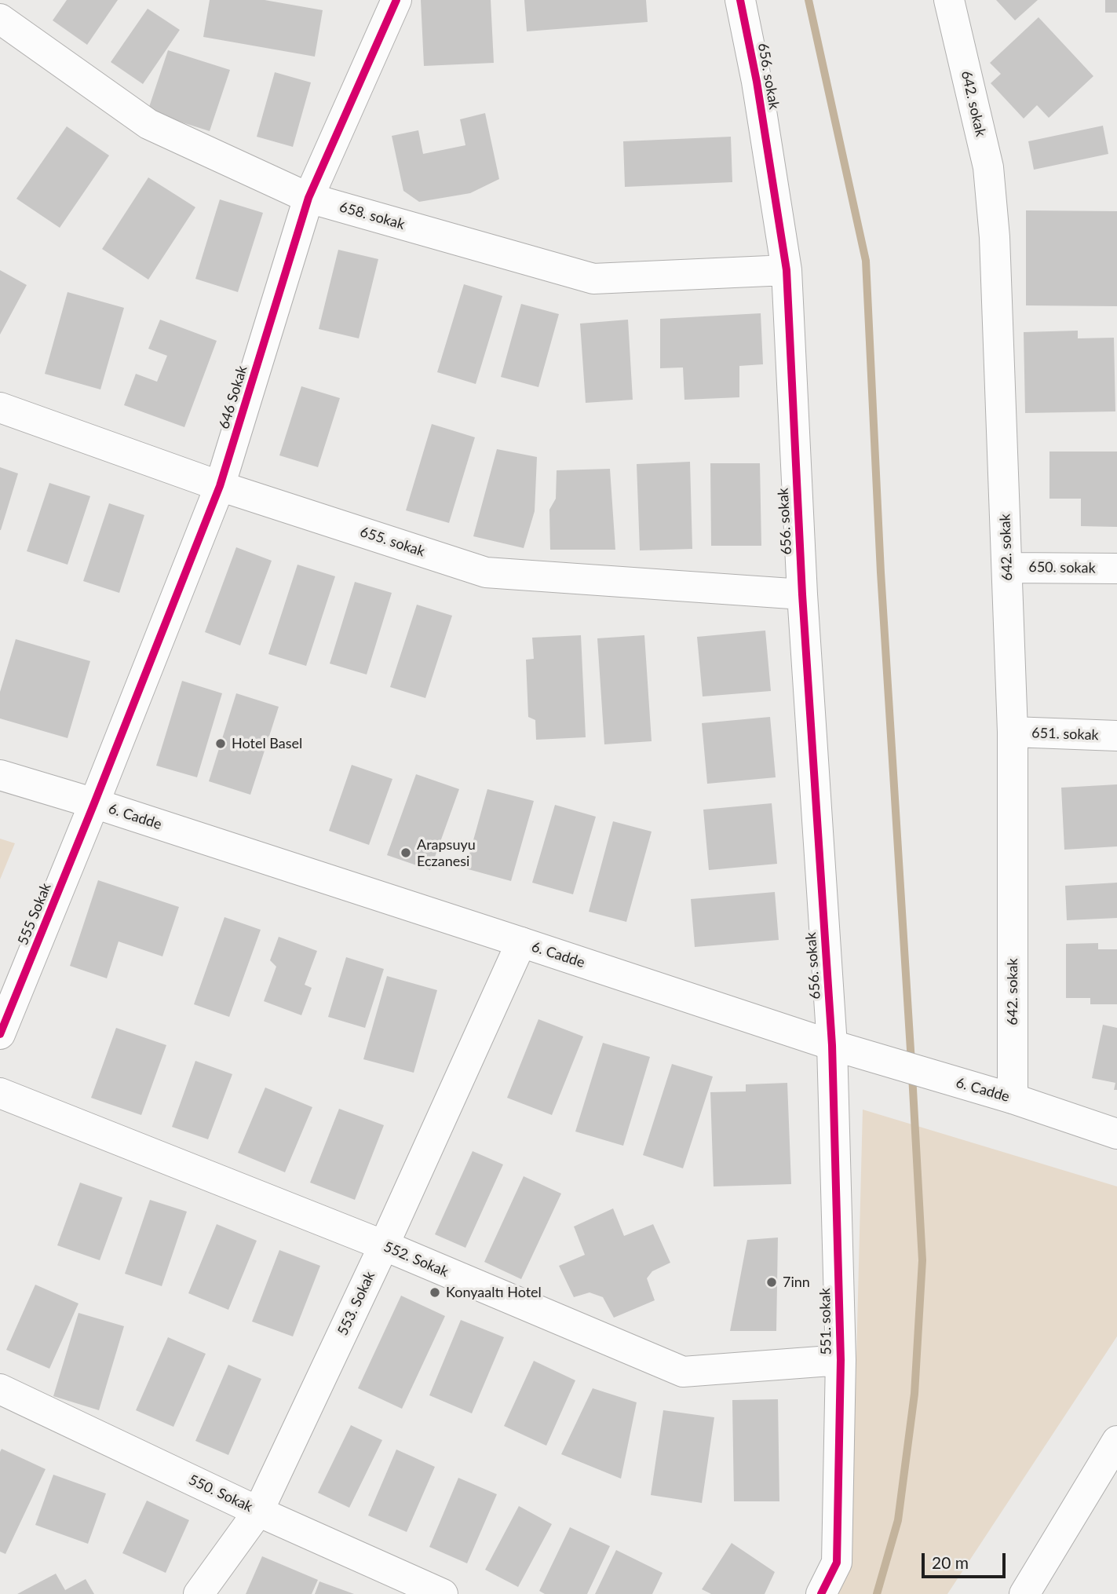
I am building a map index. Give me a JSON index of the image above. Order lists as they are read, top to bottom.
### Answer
{
  "streets": {
    "street": [
      "656. sokak",
      "642. sokak",
      "658. sokak",
      "646 Sokak",
      "655. sokak",
      "650. sokak",
      "651. sokak",
      "6. Cadde",
      "555 Sokak",
      "552. Sokak",
      "553. Sokak",
      "551. sokak",
      "550. Sokak"
    ]
  },
  "crossings": [
    ["656. sokak", "658. sokak"],
    ["656. sokak", "655. sokak"],
    ["656. sokak", "6. Cadde"],
    ["656. sokak", "551. sokak"],
    ["642. sokak", "650. sokak"],
    ["642. sokak", "651. sokak"],
    ["642. sokak", "6. Cadde"],
    ["658. sokak", "646 Sokak"],
    ["646 Sokak", "655. sokak"],
    ["646 Sokak", "6. Cadde"],
    ["646 Sokak", "555 Sokak"],
    ["6. Cadde", "555 Sokak"],
    ["6. Cadde", "553. Sokak"],
    ["6. Cadde", "551. sokak"],
    ["552. Sokak", "553. Sokak"],
    ["552. Sokak", "551. sokak"],
    ["553. Sokak", "550. Sokak"]
  ],
  "places": [
    "Hotel Basel",
    "Arapsuyu Eczanesi",
    "7inn",
    "Konyaaltı Hotel"
  ],
  "scale_bar": "20 m"
}
